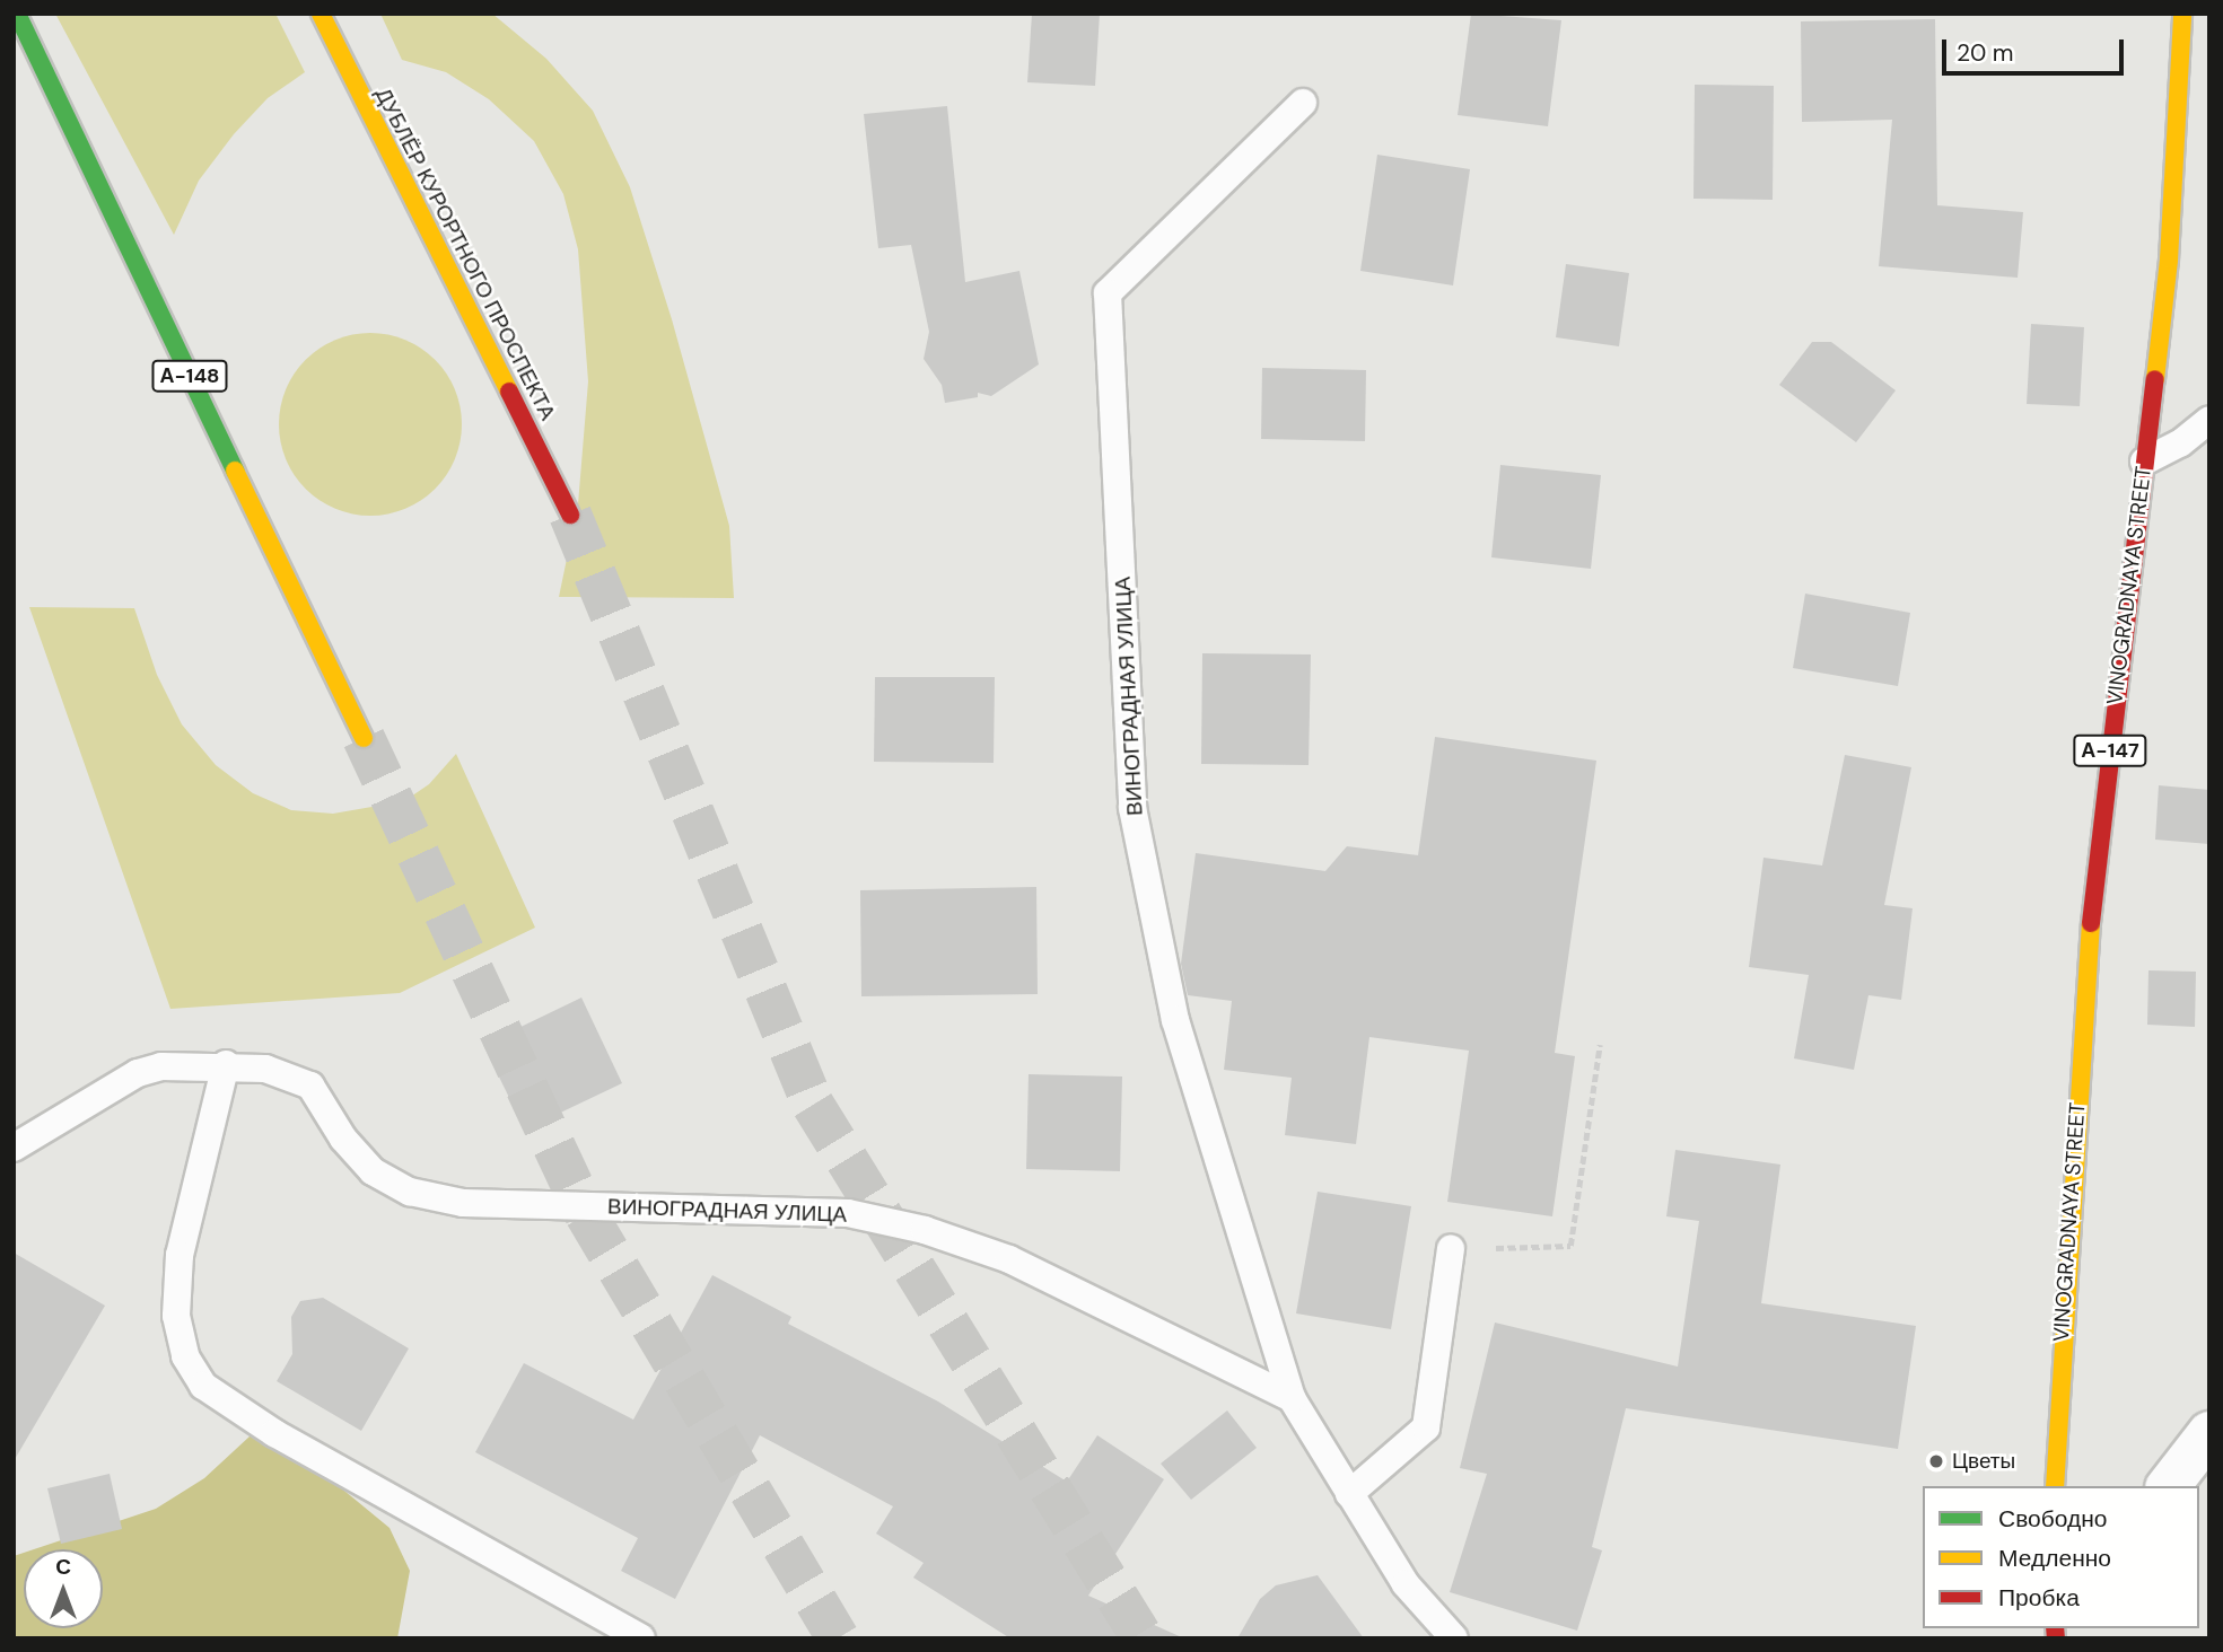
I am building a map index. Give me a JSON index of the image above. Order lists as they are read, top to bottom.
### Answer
{
  "streets": {
    "main road": [
      "ДУБЛЁР КУРОРТНОГО ПРОСПЕКТА",
      "А-148",
      "VINOGRADNAYA STREET",
      "А-147"
    ],
    "lane": ["ВИНОГРАДНАЯ УЛИЦА"]
  },
  "places": ["Цветы"],
  "legend": ["Свободно", "Медленно", "Пробка"],
  "scale_bar": "20 m",
  "north": "top"
}
